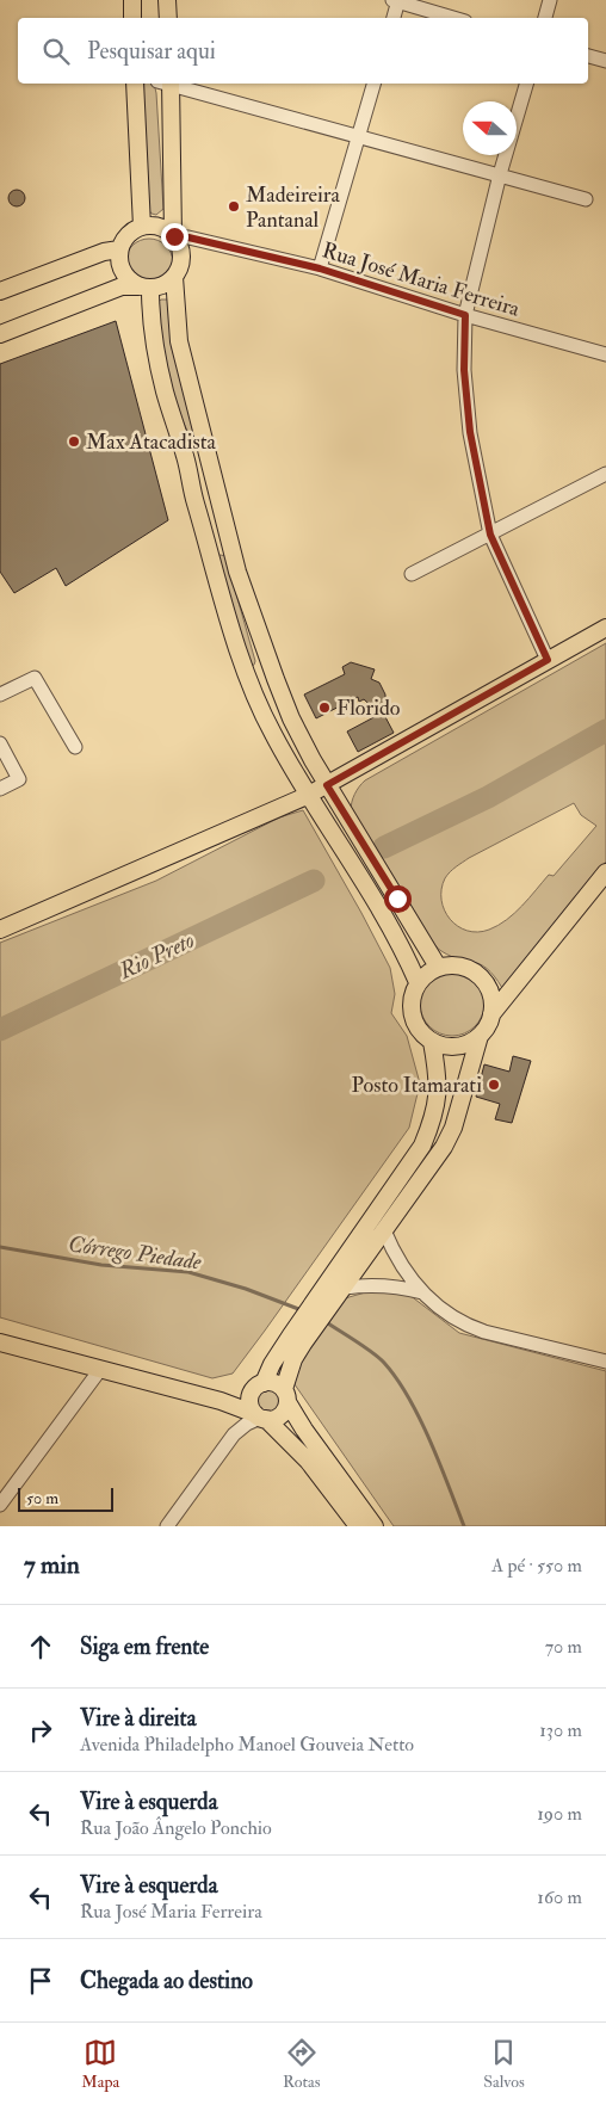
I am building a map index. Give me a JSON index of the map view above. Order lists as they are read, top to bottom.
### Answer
{
  "streets": {
    "street": ["Rua José Maria Ferreira"]
  },
  "water": ["Rio Preto", "Córrego Piedade"],
  "places": [
    "Madeireira Pantanal",
    "Max Atacadista",
    "Florido",
    "Posto Itamarati"
  ],
  "scale_bar": "50 m",
  "north": "left",
  "page": {
    "search": "Pesquisar aqui",
    "scale": "50 m",
    "heading": ["7 min", "A pé · 550 m"],
    "list": [
      ["Siga em frente", "70 m"],
      ["Vire à direita", "Avenida Philadelpho Manoel Gouveia Netto", "130 m"],
      ["Vire à esquerda", "Rua João Ângelo Ponchio", "190 m"],
      ["Vire à esquerda", "Rua José Maria Ferreira", "160 m"],
      "Chegada ao destino"
    ],
    "nav": ["Mapa", "Rotas", "Salvos"]
  }
}
